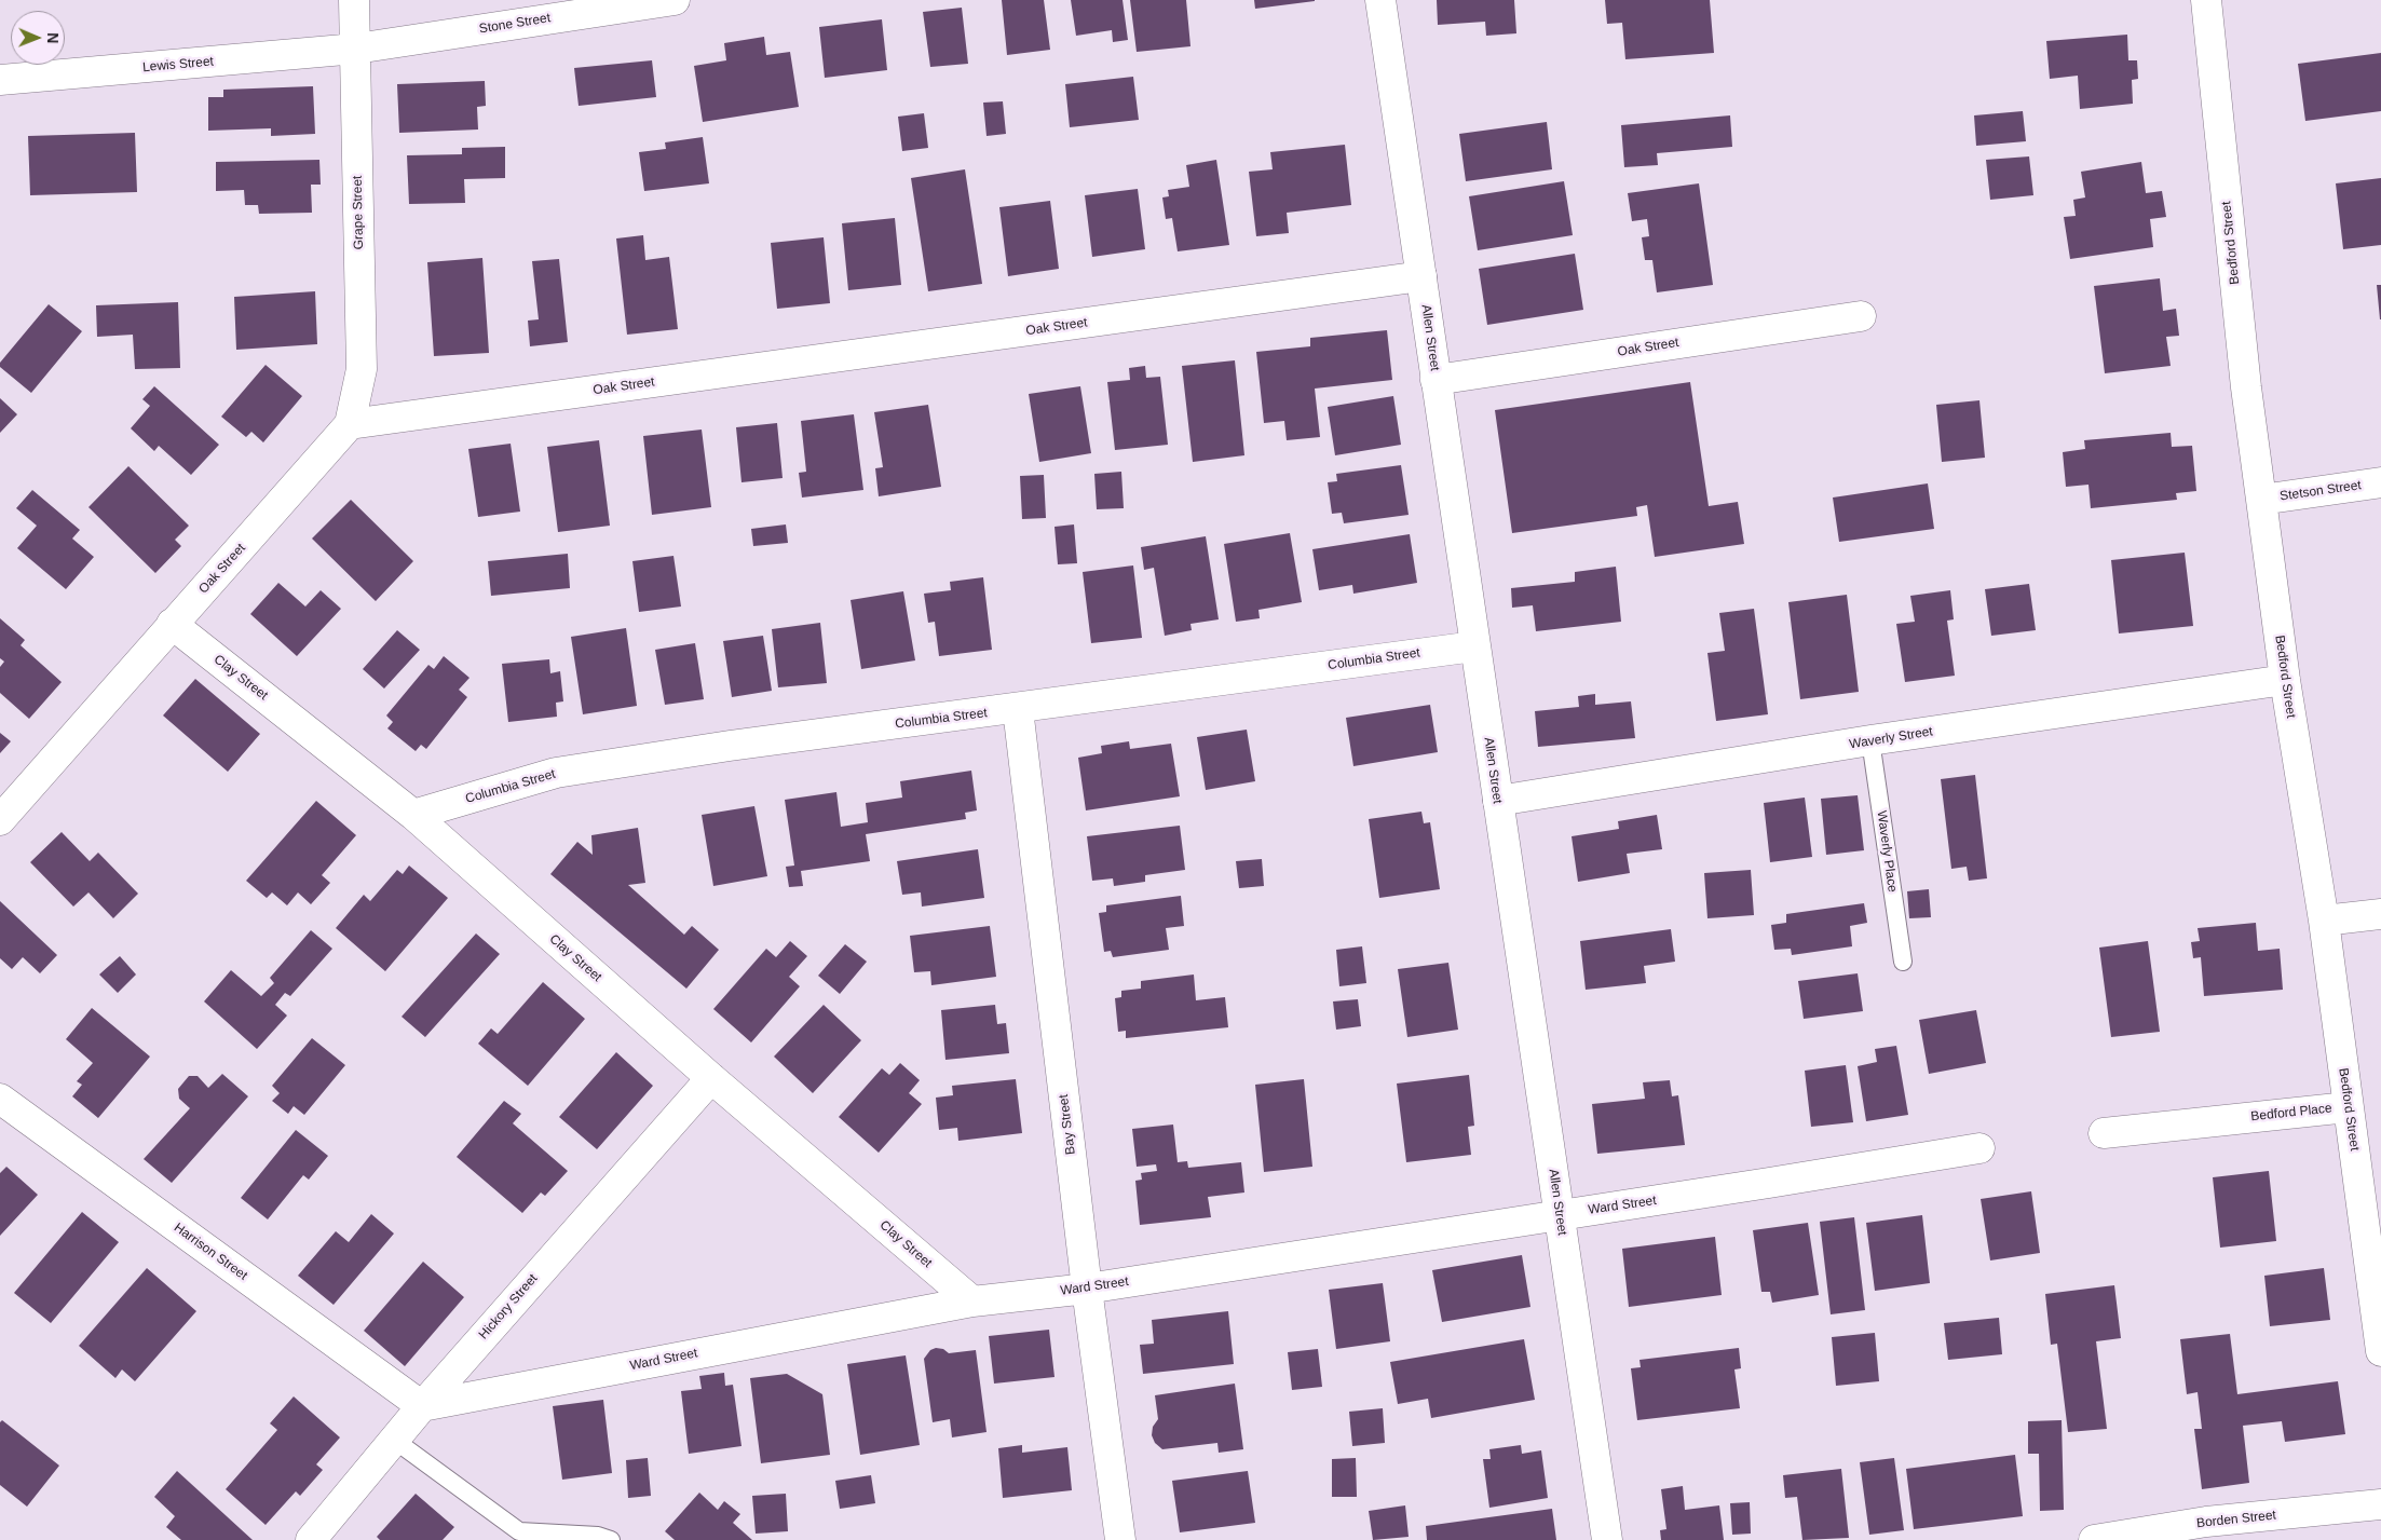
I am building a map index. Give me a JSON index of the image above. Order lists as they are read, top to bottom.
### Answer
{
  "streets": {
    "street": [
      "Stone Street",
      "Lewis Street",
      "Grape Street",
      "Bedford Street",
      "Oak Street",
      "Allen Street",
      "Stetson Street",
      "Columbia Street",
      "Clay Street",
      "Waverly Street",
      "Bedford Place",
      "Bay Street",
      "Ward Street",
      "Harrison Street",
      "Hickory Street",
      "Borden Street"
    ],
    "lane": ["Waverly Place"]
  },
  "crossings": [
    ["Stone Street", "Lewis Street"],
    ["Stone Street", "Grape Street"],
    ["Lewis Street", "Grape Street"],
    ["Grape Street", "Oak Street"],
    ["Bedford Street", "Stetson Street"],
    ["Bedford Street", "Waverly Street"],
    ["Bedford Street", "Bedford Place"],
    ["Oak Street", "Allen Street"],
    ["Oak Street", "Clay Street"],
    ["Allen Street", "Columbia Street"],
    ["Allen Street", "Waverly Street"],
    ["Allen Street", "Ward Street"],
    ["Columbia Street", "Clay Street"],
    ["Columbia Street", "Bay Street"],
    ["Clay Street", "Ward Street"],
    ["Clay Street", "Hickory Street"],
    ["Waverly Street", "Waverly Place"],
    ["Bay Street", "Ward Street"],
    ["Ward Street", "Harrison Street"],
    ["Ward Street", "Hickory Street"],
    ["Harrison Street", "Hickory Street"]
  ],
  "north": "right"
}
